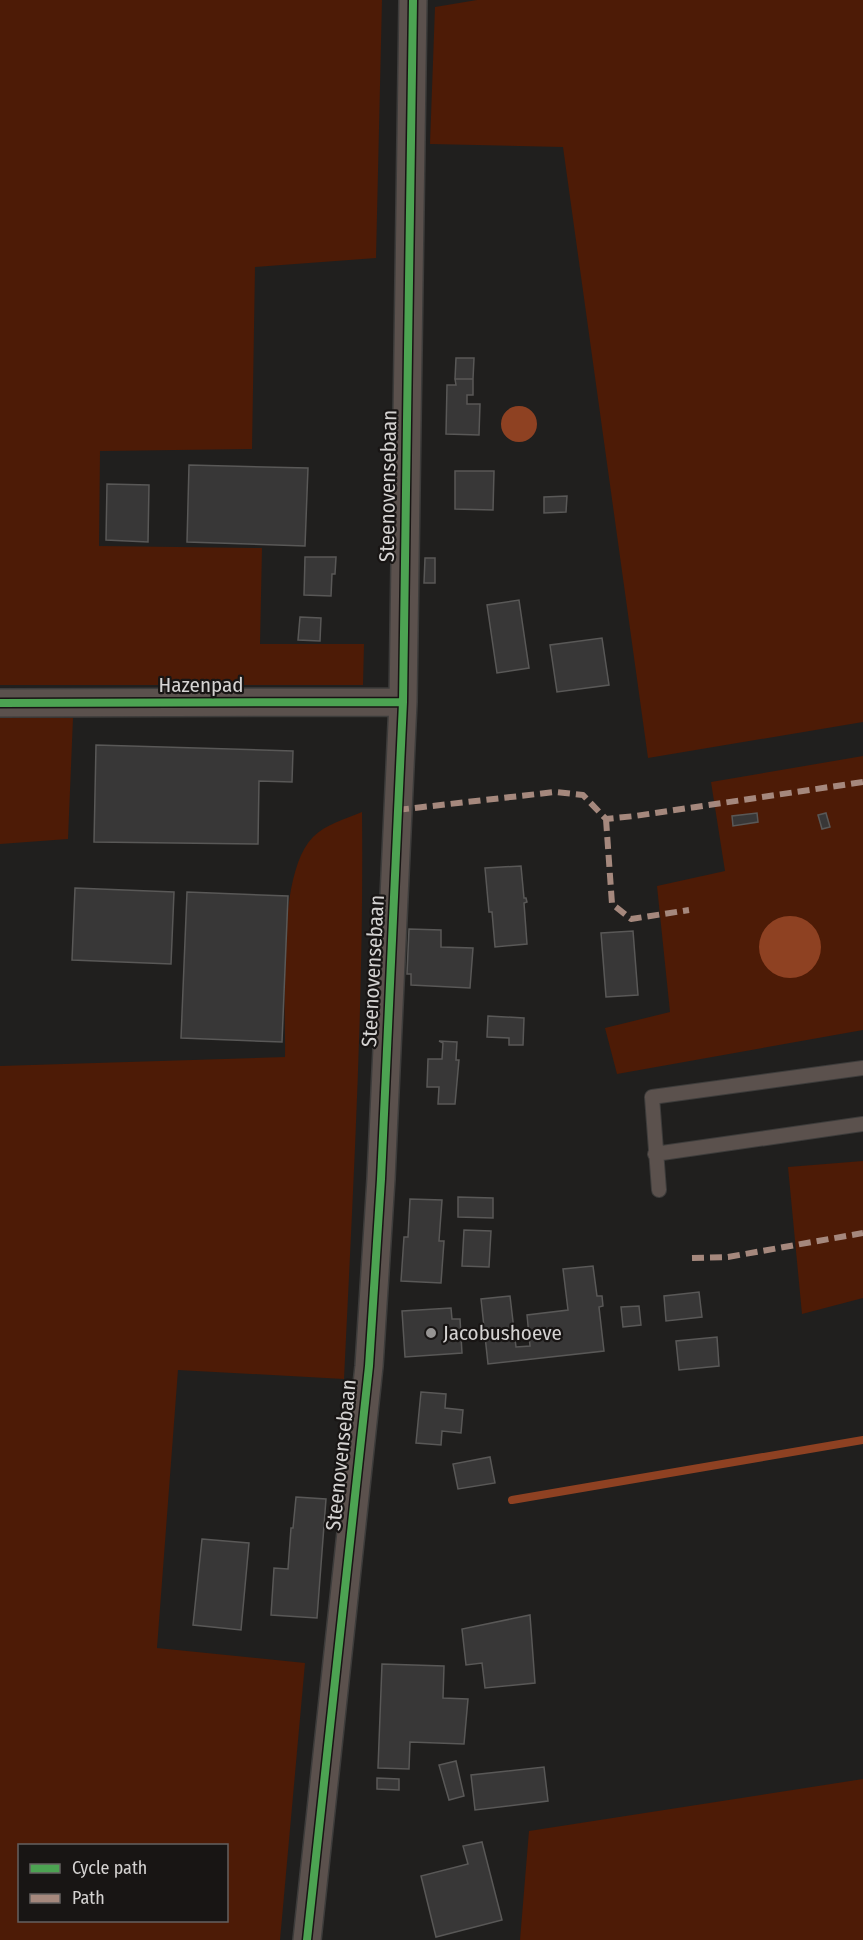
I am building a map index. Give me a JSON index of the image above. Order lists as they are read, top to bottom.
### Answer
{
  "streets": {
    "street": ["Steenovensebaan", "Hazenpad"]
  },
  "crossings": [
    ["Steenovensebaan", "Hazenpad"]
  ],
  "places": ["Jacobushoeve"],
  "legend": ["Cycle path", "Path"]
}
